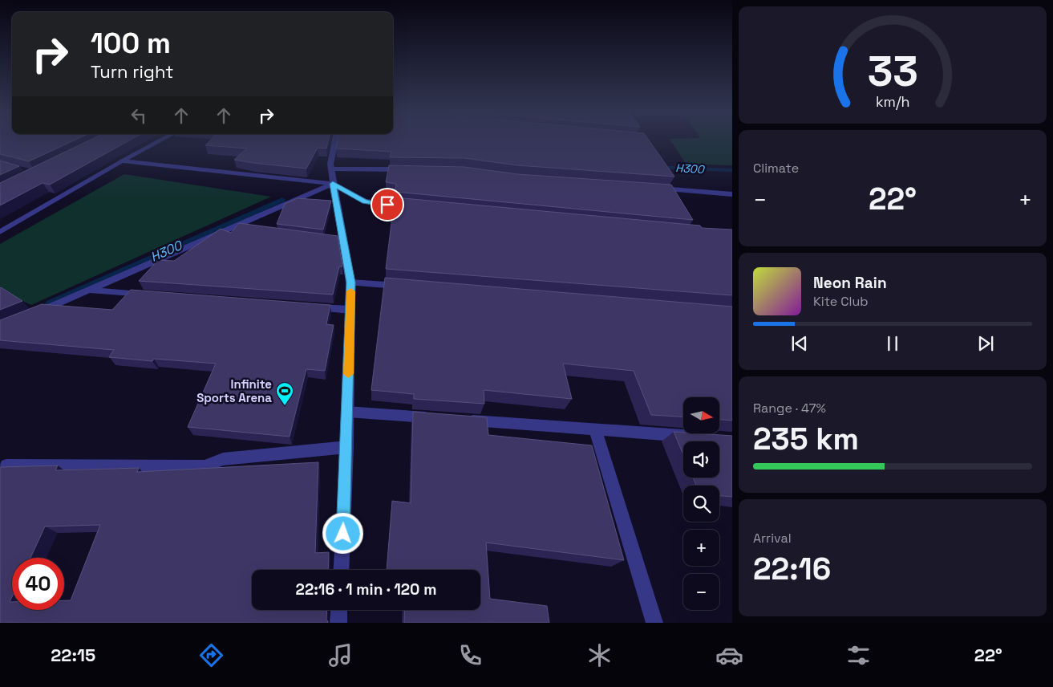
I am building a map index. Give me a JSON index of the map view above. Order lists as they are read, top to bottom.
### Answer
{
  "water": ["H300"],
  "places": {
    "sports": ["Infinite Sports Arena"]
  },
  "north": "right",
  "page": {
    "turn": ["100 m", "Turn right"],
    "tile": [
      "Climate",
      ["Range · 47%", "235 km"],
      ["Arrival", "22:16"]
    ],
    "heat": ["−", "22°", "+"],
    "song": ["Neon Rain", "Kite Club"],
    "map_buttons": ["+", "−"],
    "limit": "40",
    "trip": "22:16 · 1 min · 120 m",
    "tabs": ["22:15", "22°"],
    "gauge": ["33", "km/h"]
  }
}
